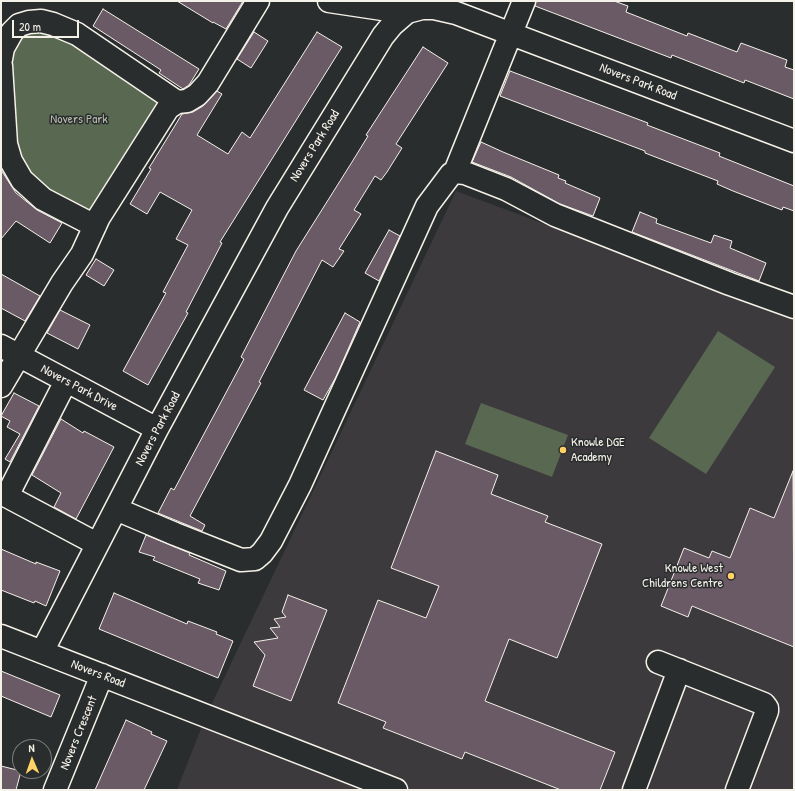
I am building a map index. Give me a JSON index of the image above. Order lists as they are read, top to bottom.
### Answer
{
  "streets": {
    "street": [
      "Novers Park Road",
      "Novers Park Drive",
      "Novers Road",
      "Novers Crescent"
    ]
  },
  "crossings": [
    ["Novers Park Road", "Novers Park Drive"],
    ["Novers Park Road", "Novers Road"],
    ["Novers Road", "Novers Crescent"]
  ],
  "parks": ["Novers Park"],
  "places": ["Knowle DGE Academy", "Knowle West Childrens Centre"],
  "scale_bar": "20 m",
  "north": "top"
}
